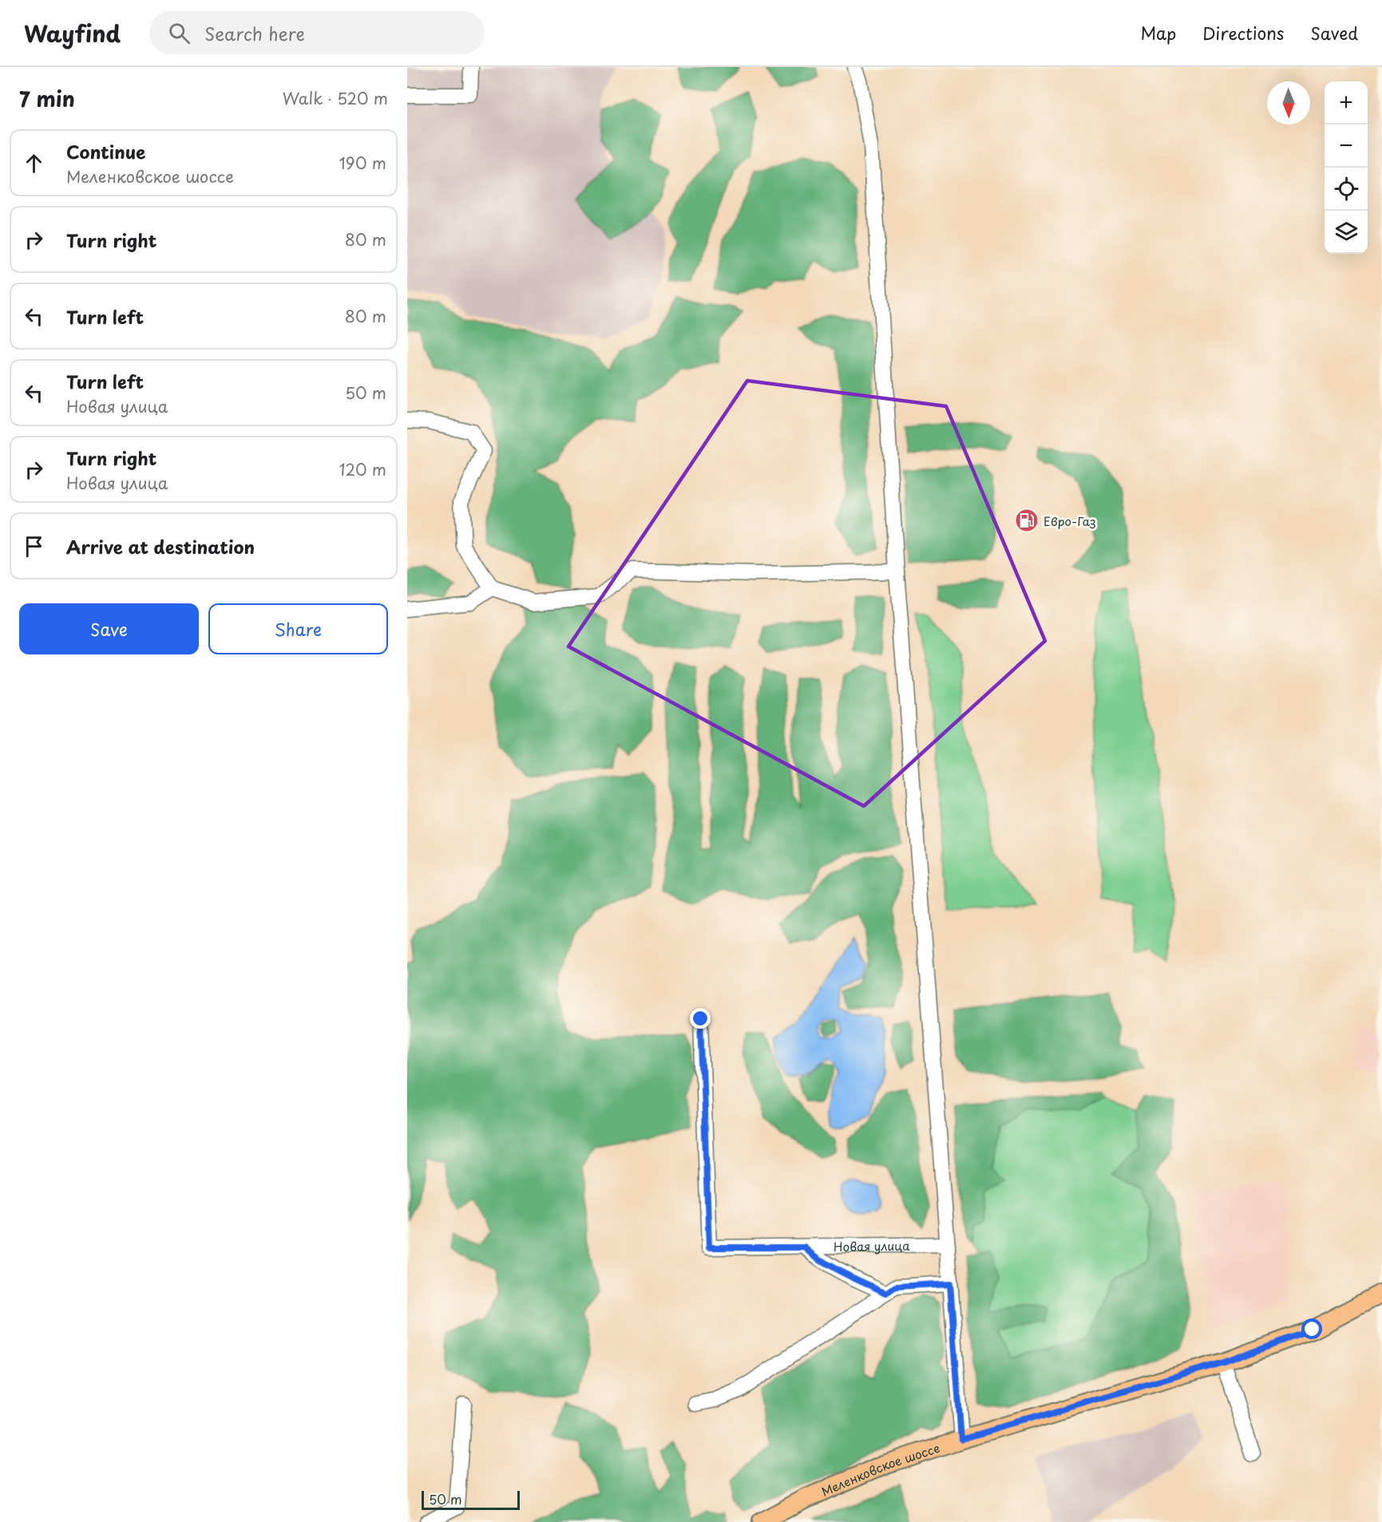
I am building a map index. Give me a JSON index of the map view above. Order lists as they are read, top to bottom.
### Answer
{
  "streets": {
    "main road": ["Меленковское шоссе"],
    "street": ["Новая улица"]
  },
  "places": {
    "fuel station": ["Евро-Газ"]
  },
  "scale_bar": "50 m",
  "north": "bottom",
  "page": {
    "header": "Wayfind",
    "search": "Search here",
    "nav": ["Map", "Directions", "Saved"],
    "heading": ["7 min", "Walk · 520 m"],
    "map_buttons": ["+", "−"],
    "list": [
      ["Continue", "Меленковское шоссе", "190 m"],
      ["Turn right", "80 m"],
      ["Turn left", "80 m"],
      ["Turn left", "Новая улица", "50 m"],
      ["Turn right", "Новая улица", "120 m"],
      "Arrive at destination"
    ],
    "buttons": ["Save", "Share"],
    "scale": "50 m"
  }
}
